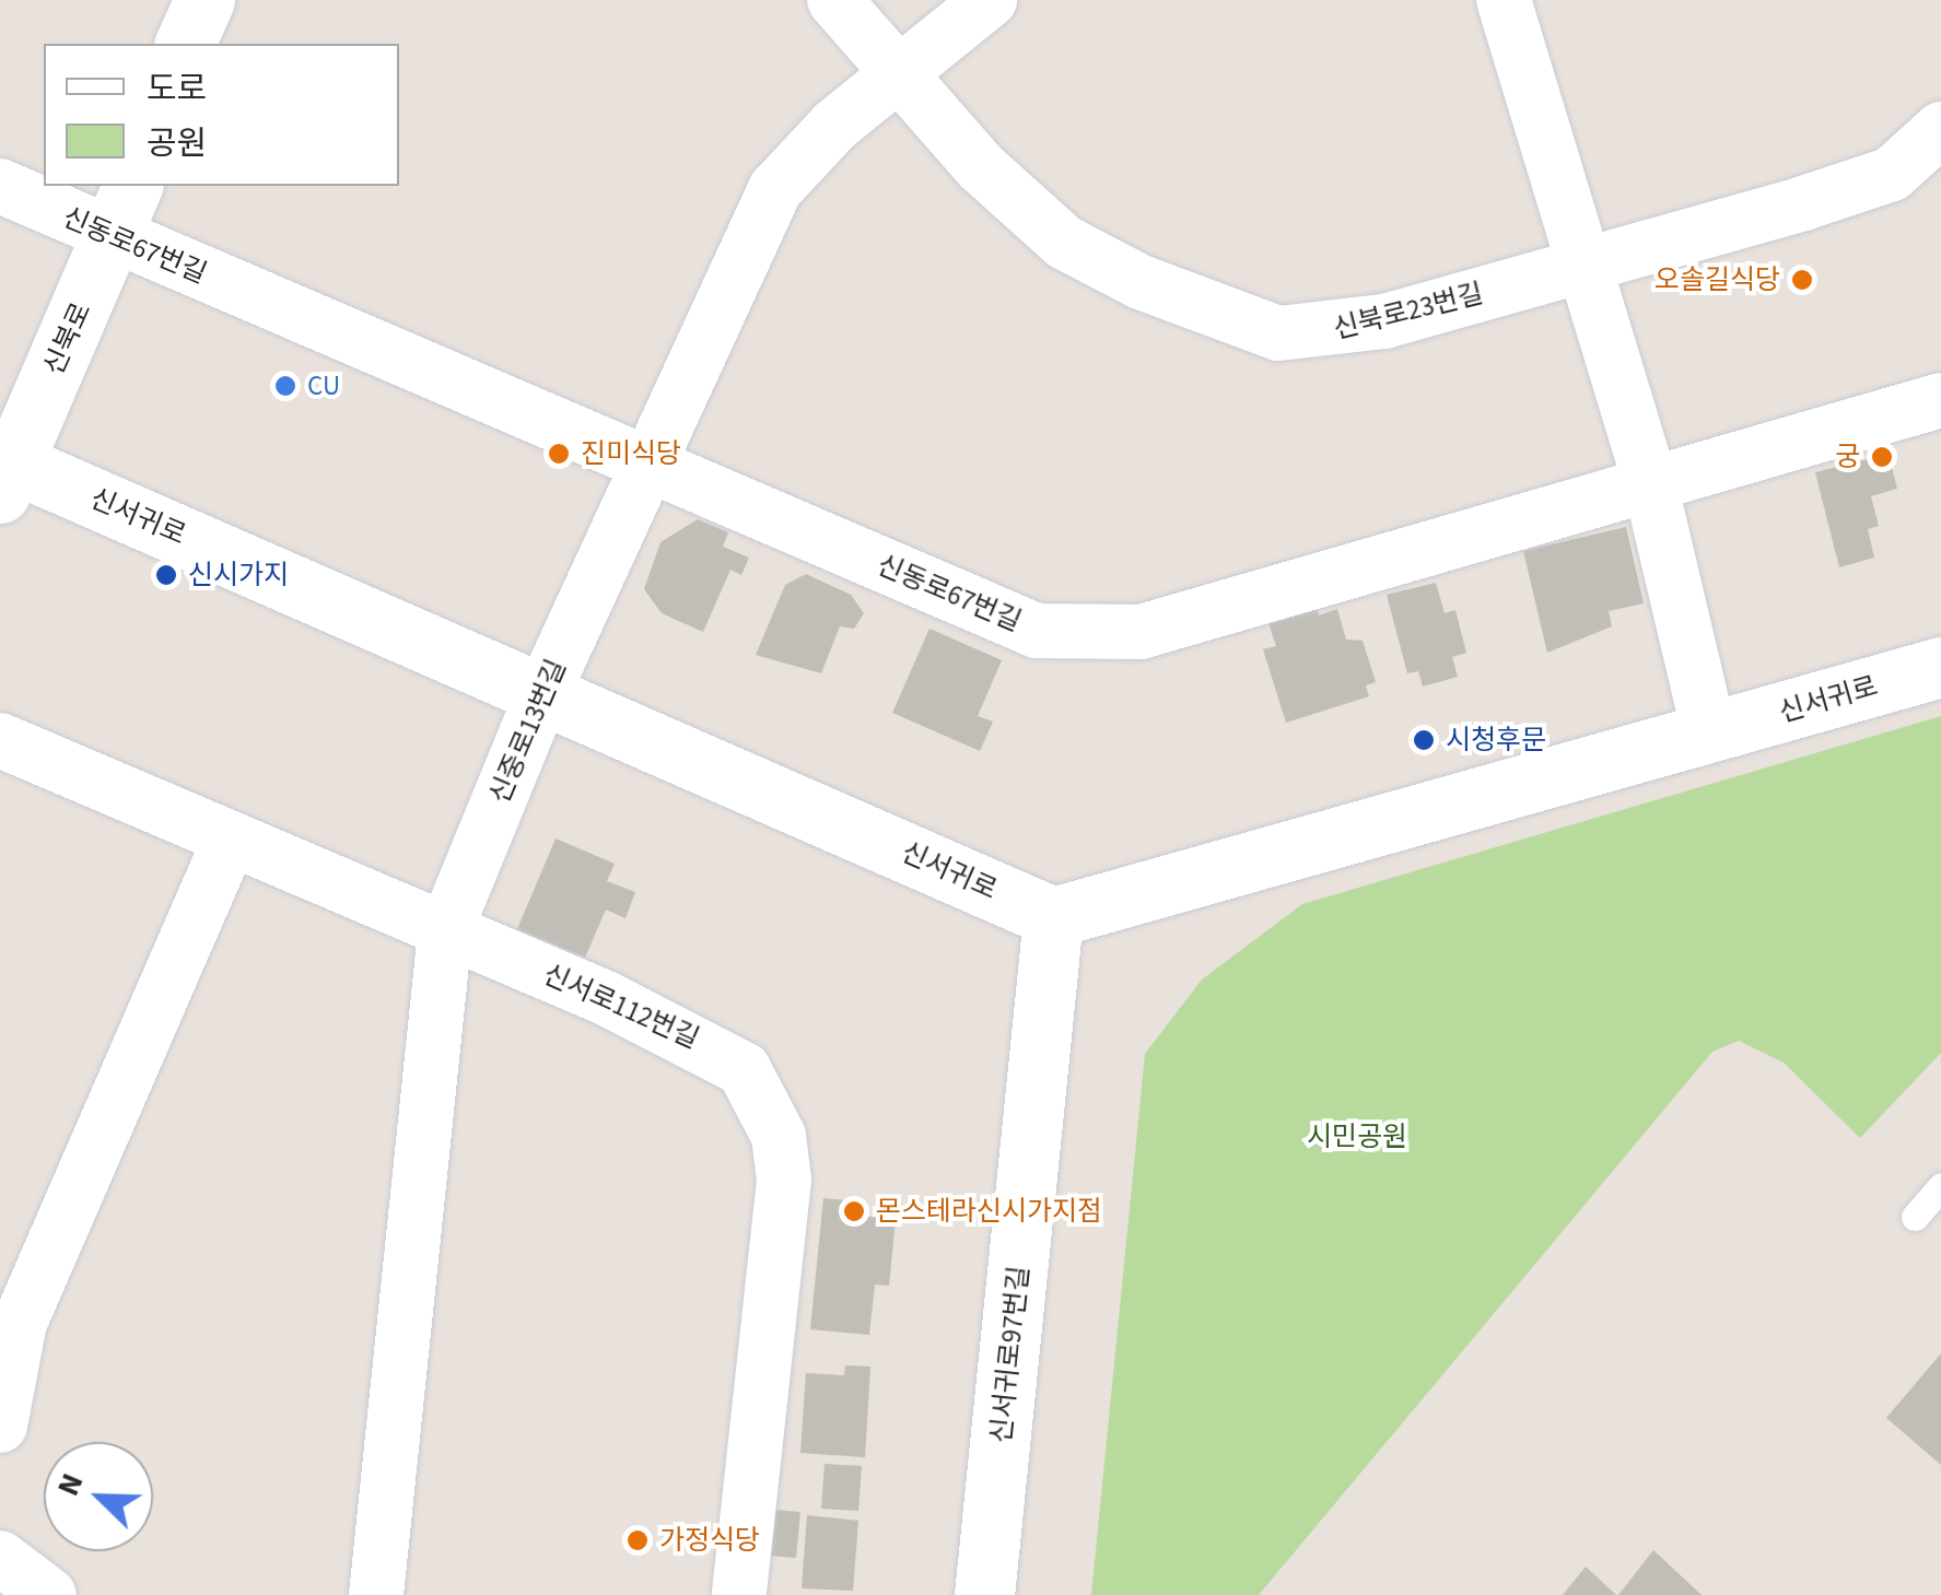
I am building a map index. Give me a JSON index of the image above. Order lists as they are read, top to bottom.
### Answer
{
  "streets": {
    "street": [
      "신동로67번길",
      "신북로23번길",
      "신북로",
      "신서귀로",
      "신중로13번길",
      "신서로112번길",
      "신서귀로97번길"
    ]
  },
  "crossings": [
    ["신동로67번길", "신북로"],
    ["신동로67번길", "신중로13번길"],
    ["신북로23번길", "신중로13번길"],
    ["신북로", "신서귀로"],
    ["신서귀로", "신중로13번길"],
    ["신서귀로", "신서귀로97번길"],
    ["신중로13번길", "신서로112번길"]
  ],
  "parks": ["시민공원"],
  "places": [
    "오솔길식당",
    "CU",
    "진미식당",
    "궁",
    "신시가지",
    "시청후문",
    "몬스테라신시가지점",
    "가정식당"
  ],
  "legend": ["도로", "공원"],
  "north": "top left"
}
